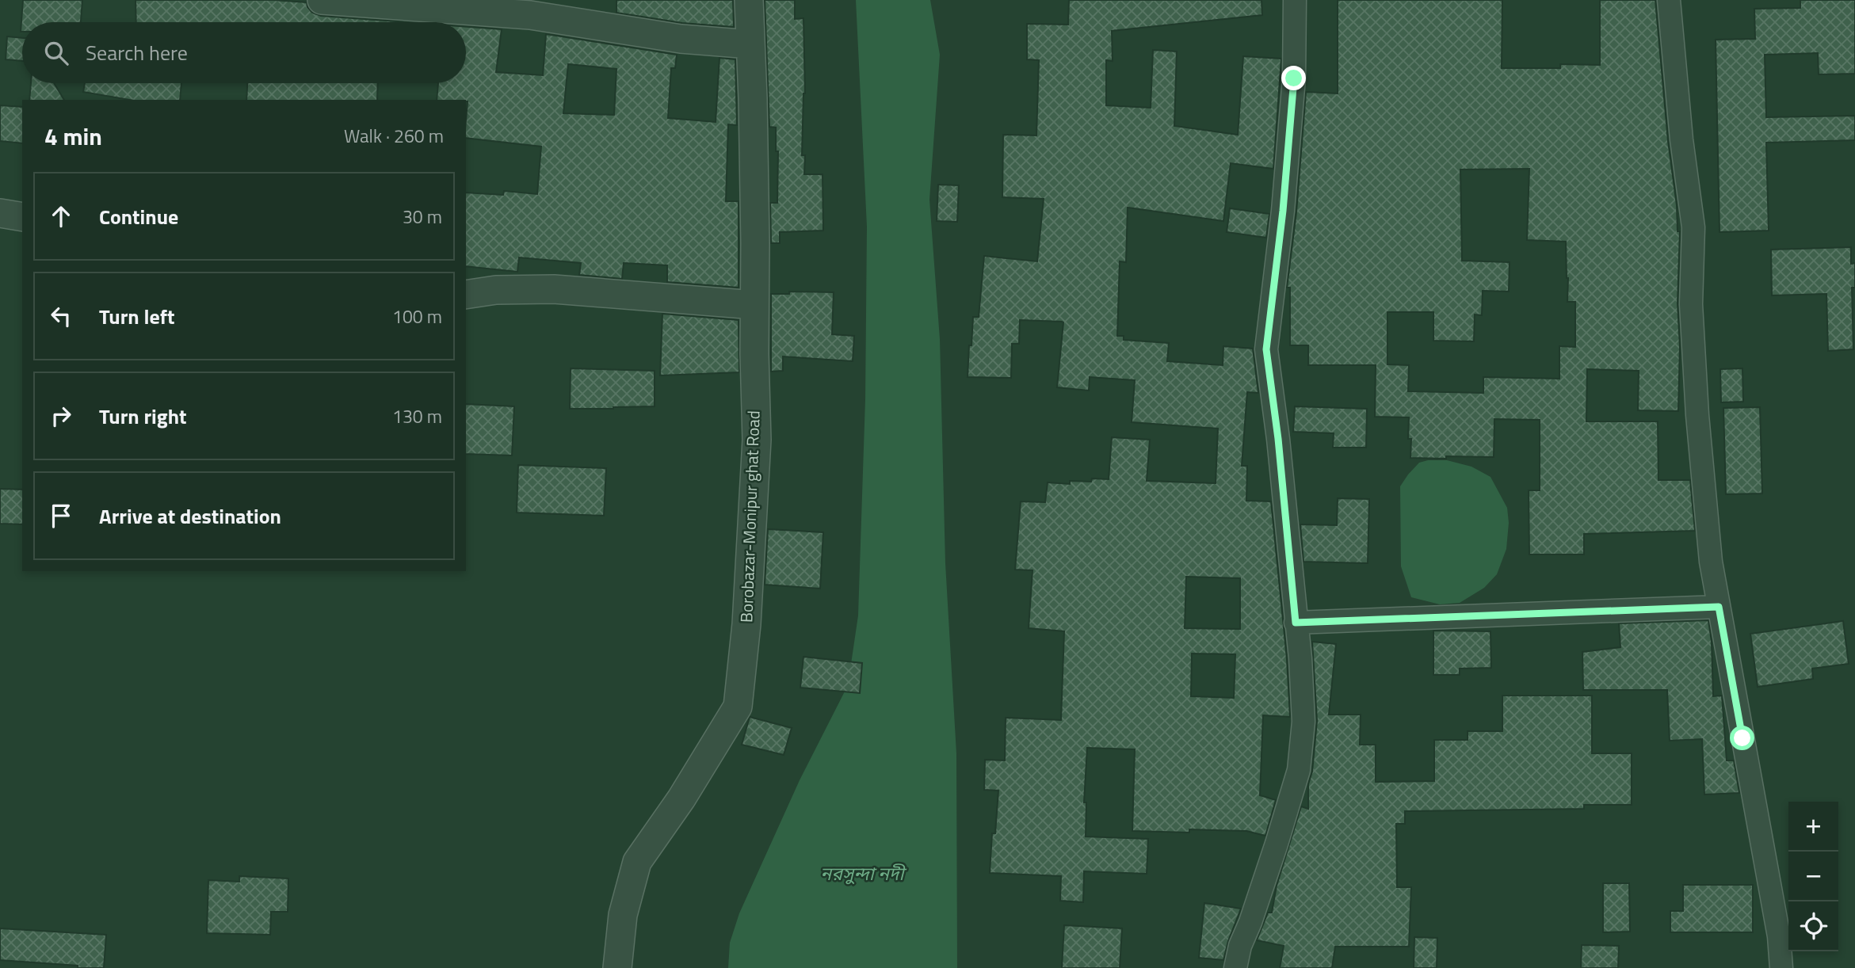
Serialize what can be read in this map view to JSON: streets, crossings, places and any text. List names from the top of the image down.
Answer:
{
  "streets": {
    "street": ["Borobazar-Monipur ghat Road"]
  },
  "water": ["নরসুন্দা নদী"],
  "page": {
    "search": "Search here",
    "heading": ["4 min", "Walk · 260 m"],
    "list": [
      ["Continue", "30 m"],
      ["Turn left", "100 m"],
      ["Turn right", "130 m"],
      "Arrive at destination"
    ],
    "map_buttons": ["+", "−"]
  }
}
